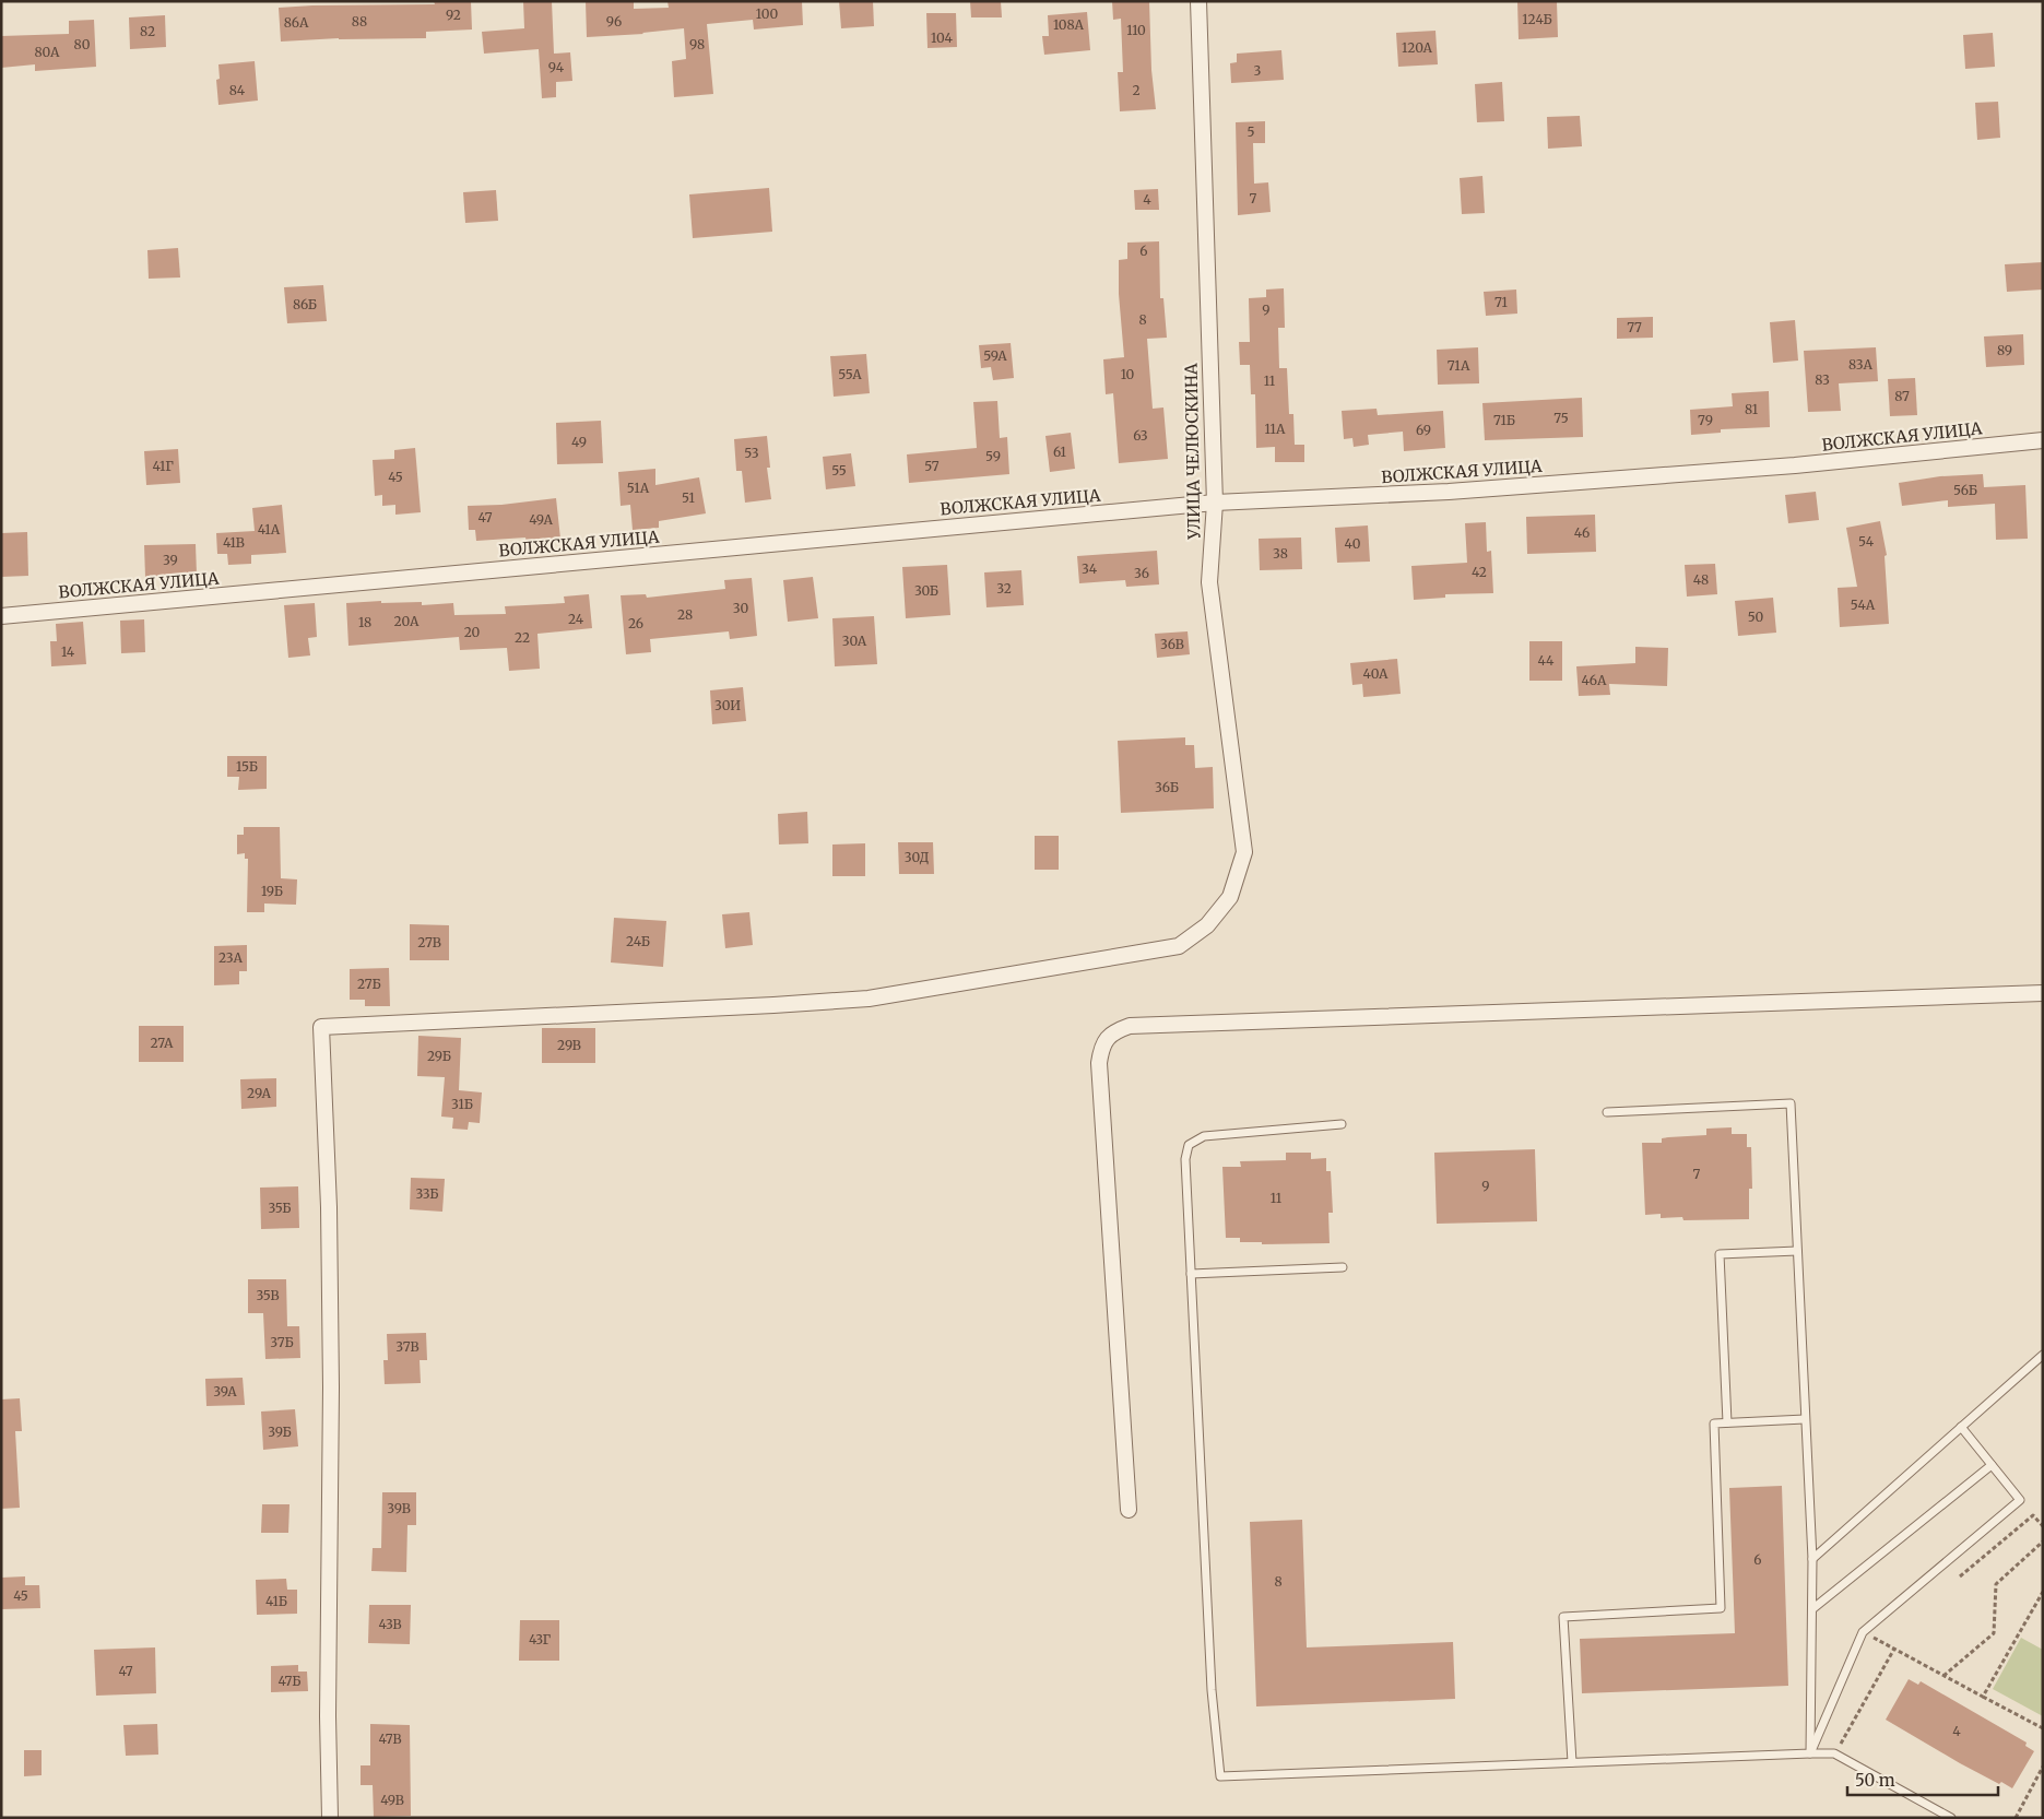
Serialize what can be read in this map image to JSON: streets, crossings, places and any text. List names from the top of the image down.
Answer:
{
  "streets": {
    "street": ["ВОЛЖСКАЯ УЛИЦА", "УЛИЦА ЧЕЛЮСКИНА"]
  },
  "crossings": [
    ["ВОЛЖСКАЯ УЛИЦА", "УЛИЦА ЧЕЛЮСКИНА"]
  ],
  "house_numbers": [
    "100",
    "92",
    "124Б",
    "88",
    "96",
    "86А",
    "108А",
    "110",
    "82",
    "104",
    "80",
    "98",
    "120А",
    "80А",
    "94",
    "3",
    "84",
    "2",
    "5",
    "7",
    "4",
    "6",
    "71",
    "86Б",
    "9",
    "8",
    "77",
    "89",
    "59А",
    "83А",
    "71А",
    "55А",
    "10",
    "83",
    "11",
    "87",
    "81",
    "75",
    "71Б",
    "79",
    "11А",
    "69",
    "63",
    "49",
    "61",
    "53",
    "59",
    "41Г",
    "57",
    "55",
    "45",
    "51А",
    "56Б",
    "51",
    "47",
    "49А",
    "41А",
    "46",
    "54",
    "41В",
    "40",
    "38",
    "39",
    "34",
    "42",
    "36",
    "48",
    "32",
    "30Б",
    "54А",
    "30",
    "28",
    "50",
    "24",
    "20А",
    "18",
    "26",
    "20",
    "22",
    "30А",
    "36В",
    "14",
    "44",
    "40А",
    "46А",
    "30И",
    "15Б",
    "36Б",
    "30Д",
    "19Б",
    "24Б",
    "27В",
    "23А",
    "27Б",
    "27А",
    "29В",
    "29Б",
    "29А",
    "31Б",
    "7",
    "9",
    "33Б",
    "11",
    "35Б",
    "35В",
    "37Б",
    "37В",
    "39А",
    "39Б",
    "39В",
    "6",
    "8",
    "45",
    "41Б",
    "43В",
    "43Г",
    "47",
    "47Б",
    "4",
    "47В",
    "49В"
  ],
  "scale_bar": "50 m"
}
